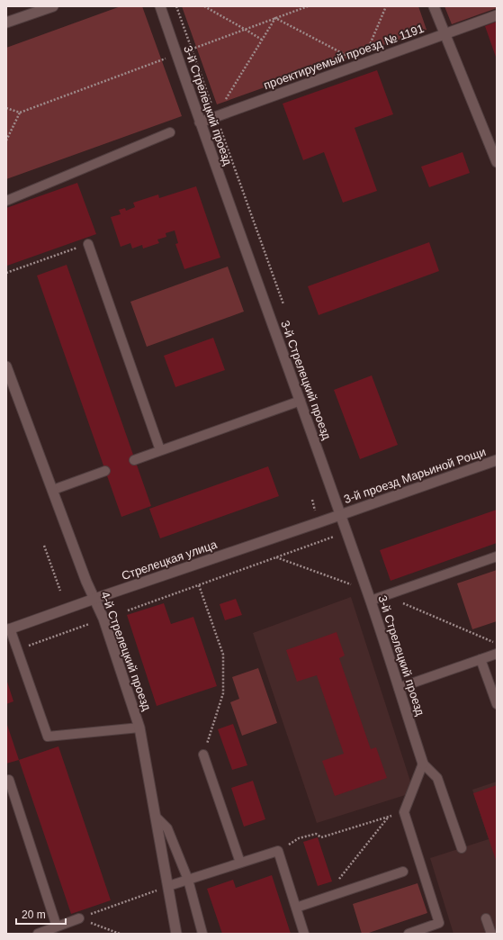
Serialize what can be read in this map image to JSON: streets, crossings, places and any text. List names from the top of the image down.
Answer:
{
  "streets": {
    "street": [
      "проектируемый проезд № 1191",
      "3-й Стрелецкий проезд",
      "3-й проезд Марьиной Рощи",
      "Стрелецкая улица",
      "4-й Стрелецкий проезд"
    ]
  },
  "crossings": [
    ["проектируемый проезд № 1191", "3-й Стрелецкий проезд"],
    ["3-й Стрелецкий проезд", "3-й проезд Марьиной Рощи"],
    ["3-й Стрелецкий проезд", "Стрелецкая улица"],
    ["3-й проезд Марьиной Рощи", "Стрелецкая улица"],
    ["Стрелецкая улица", "4-й Стрелецкий проезд"]
  ],
  "scale_bar": "20 m"
}
